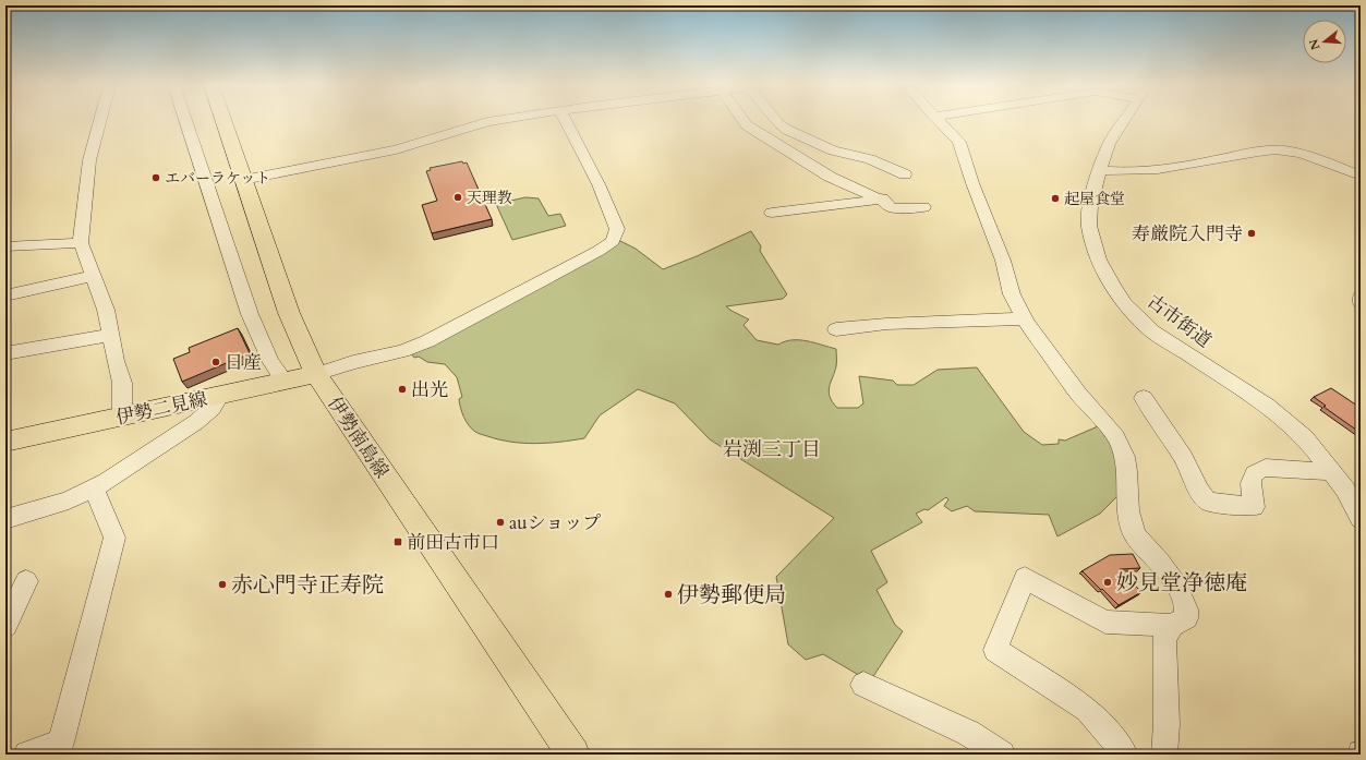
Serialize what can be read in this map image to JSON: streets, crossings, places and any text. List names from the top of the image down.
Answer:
{
  "streets": {
    "main road": ["伊勢二見線", "伊勢南島線"],
    "street": ["古市街道"]
  },
  "crossings": [
    ["伊勢二見線", "伊勢南島線"]
  ],
  "districts": ["岩渕三丁目"],
  "places": {
    "other": [
      "エバーラケット",
      "天理教",
      "起屋食堂",
      "寿厳院入門寺",
      "日産",
      "出光",
      "auショップ",
      "妙見堂浄徳庵",
      "赤心門寺正寿院",
      "伊勢郵便局"
    ],
    "transit": ["前田古市口"]
  },
  "north": "left"
}
